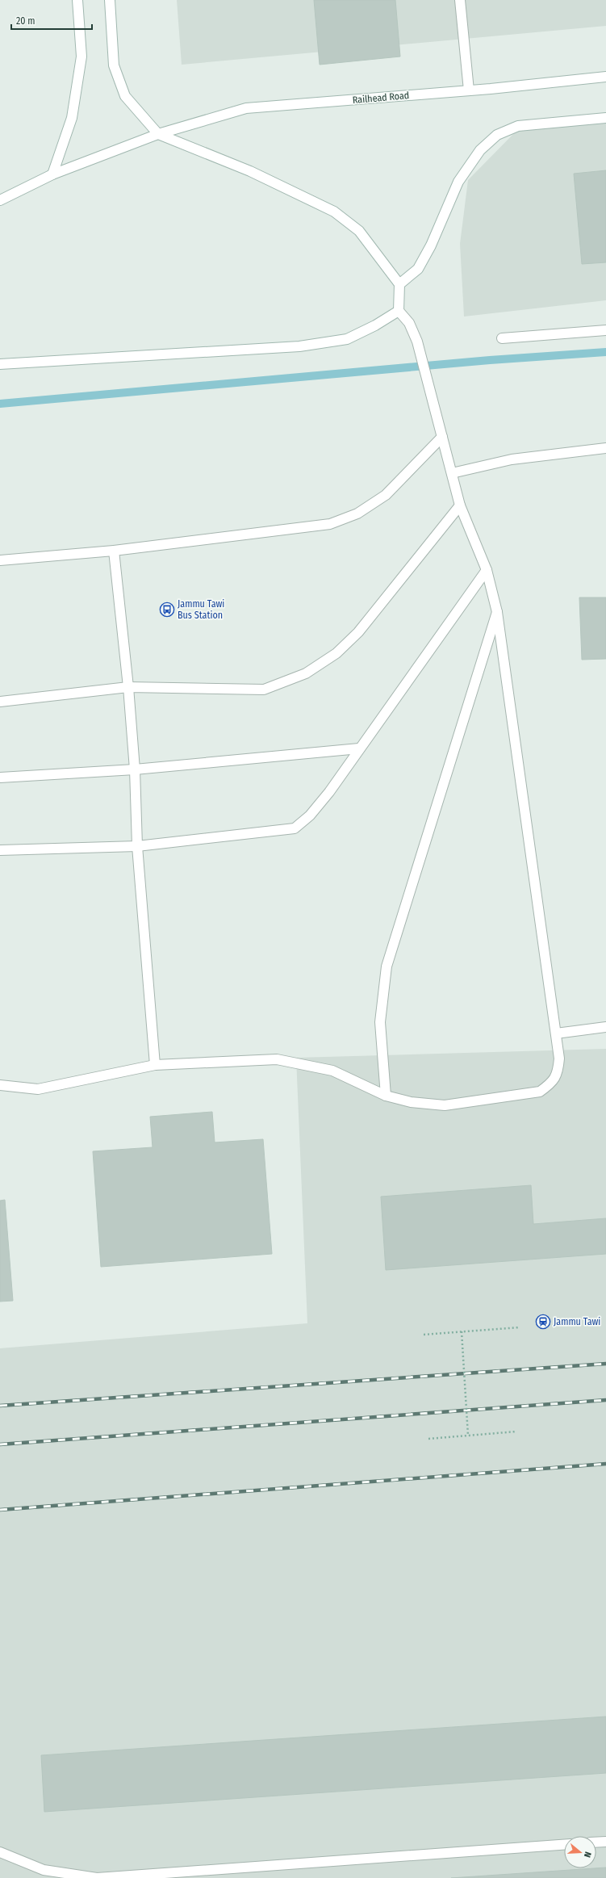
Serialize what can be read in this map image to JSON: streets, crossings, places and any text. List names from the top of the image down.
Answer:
{
  "streets": {
    "main road": ["Railhead Road"]
  },
  "places": {
    "bus stop": ["Jammu Tawi Bus Station"],
    "station": ["Jammu Tawi"]
  },
  "scale_bar": "20 m",
  "north": "right"
}
